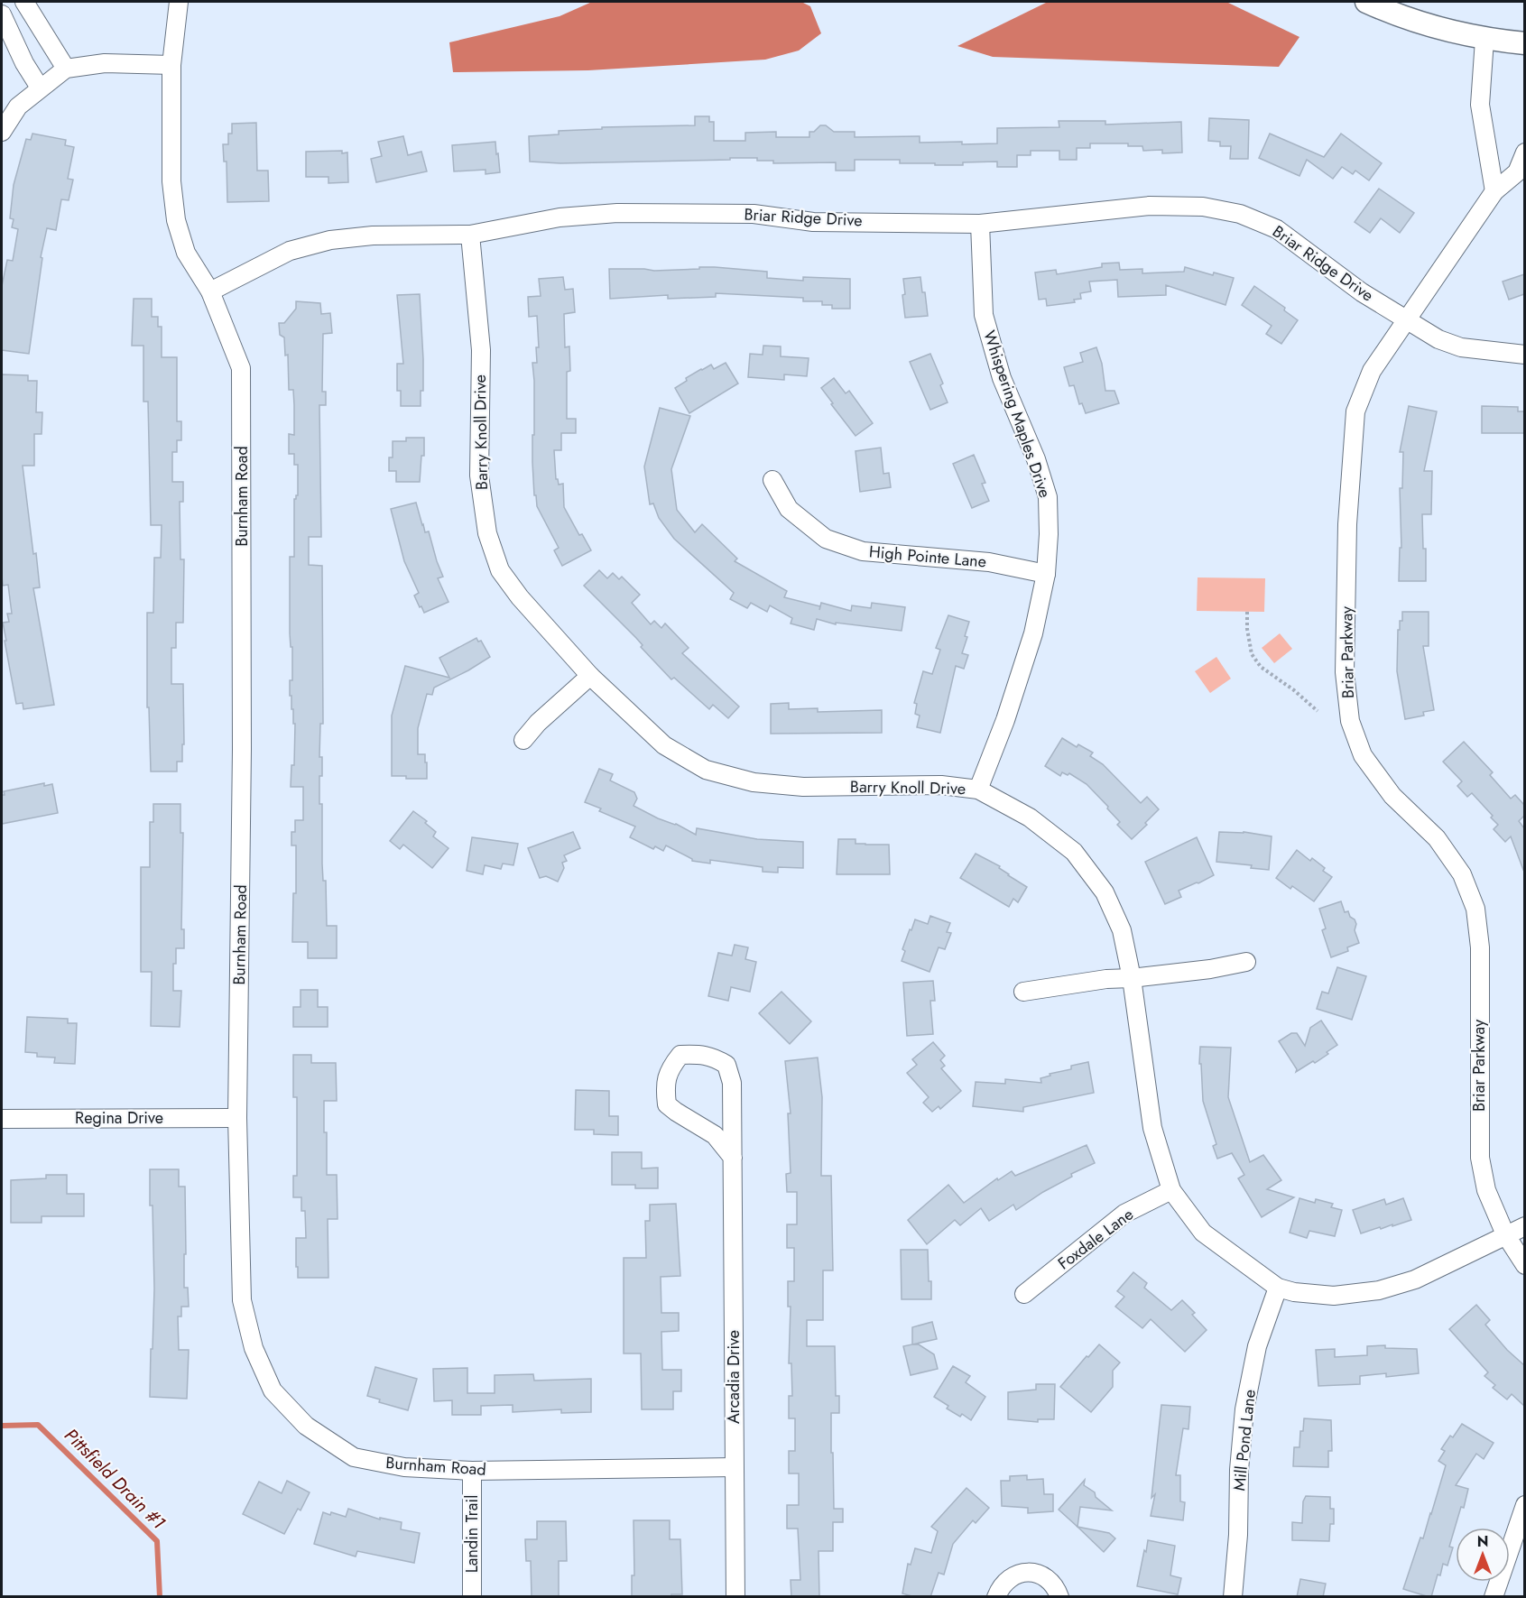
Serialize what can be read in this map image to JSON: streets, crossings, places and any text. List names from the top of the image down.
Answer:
{
  "streets": {
    "street": [
      "Briar Ridge Drive",
      "Whispering Maples Drive",
      "Barry Knoll Drive",
      "Burnham Road",
      "High Pointe Lane",
      "Briar Parkway",
      "Regina Drive",
      "Foxdale Lane",
      "Arcadia Drive",
      "Mill Pond Lane",
      "Landin Trail"
    ]
  },
  "crossings": [
    ["Briar Ridge Drive", "Whispering Maples Drive"],
    ["Briar Ridge Drive", "Barry Knoll Drive"],
    ["Briar Ridge Drive", "Burnham Road"],
    ["Briar Ridge Drive", "Briar Parkway"],
    ["Whispering Maples Drive", "Barry Knoll Drive"],
    ["Whispering Maples Drive", "High Pointe Lane"],
    ["Barry Knoll Drive", "Briar Parkway"],
    ["Barry Knoll Drive", "Foxdale Lane"],
    ["Barry Knoll Drive", "Mill Pond Lane"],
    ["Burnham Road", "Regina Drive"],
    ["Burnham Road", "Arcadia Drive"],
    ["Burnham Road", "Landin Trail"]
  ],
  "water": ["Pittsfield Drain #1"],
  "north": "top"
}
